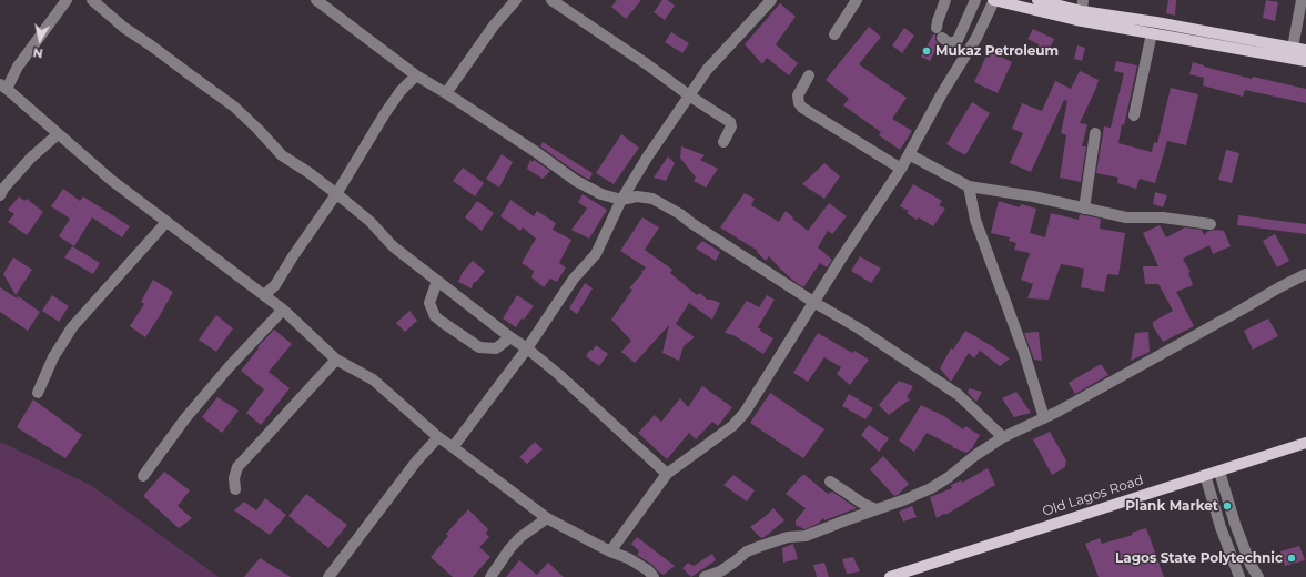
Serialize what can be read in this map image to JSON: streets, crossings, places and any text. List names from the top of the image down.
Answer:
{
  "streets": {
    "main road": ["Old Lagos Road"]
  },
  "places": ["Mukaz Petroleum", "Plank Market", "Lagos State Polytechnic"],
  "north": "bottom"
}
